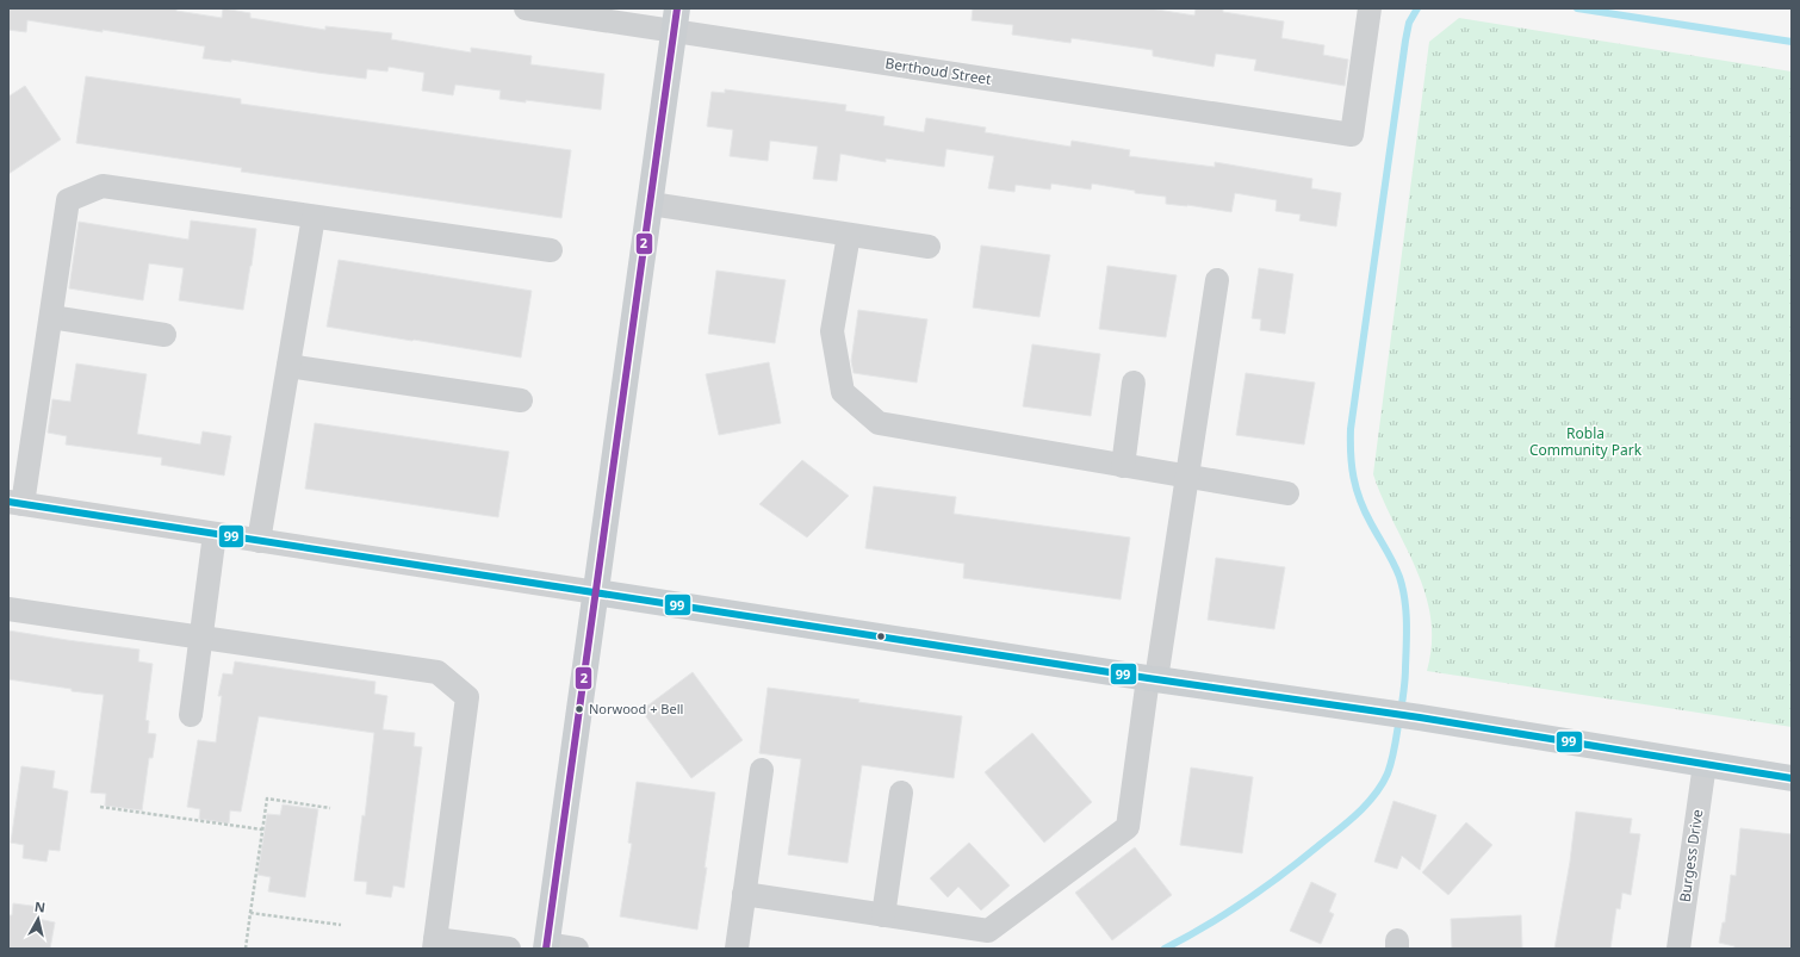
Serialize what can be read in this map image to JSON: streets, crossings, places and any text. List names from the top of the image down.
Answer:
{
  "streets": {
    "street": ["Berthoud Street", "Burgess Drive"]
  },
  "parks": ["Robla Community Park"],
  "places": ["Norwood + Bell"],
  "lines": ["transit line 2", "transit line 99"],
  "north": "top"
}
